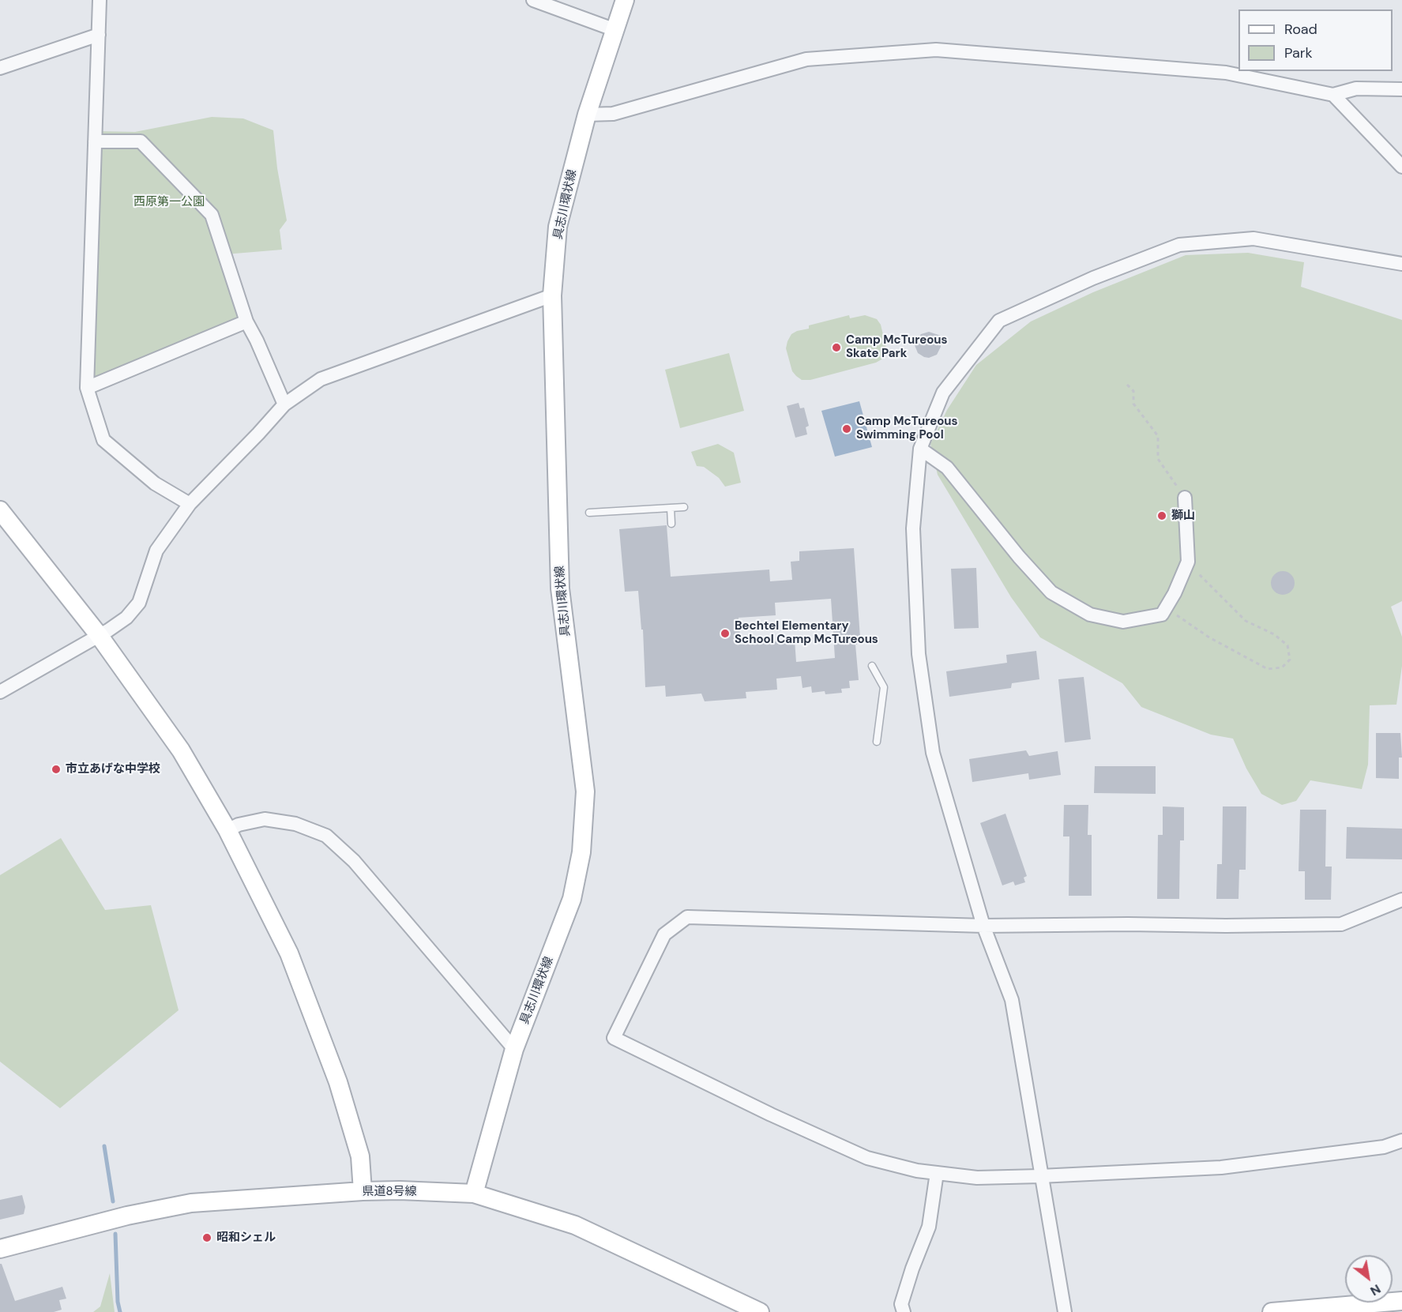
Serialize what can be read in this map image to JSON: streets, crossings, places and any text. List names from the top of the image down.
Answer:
{
  "streets": {
    "main road": ["具志川環状線", "県道8号線"]
  },
  "crossings": [
    ["具志川環状線", "県道8号線"]
  ],
  "parks": ["西原第一公園"],
  "places": [
    "Camp McTureous Skate Park",
    "Camp McTureous Swimming Pool",
    "獅山",
    "Bechtel Elementary School Camp McTureous",
    "市立あげな中学校",
    "昭和シェル"
  ],
  "legend": ["Road", "Park"],
  "north": "bottom right"
}
